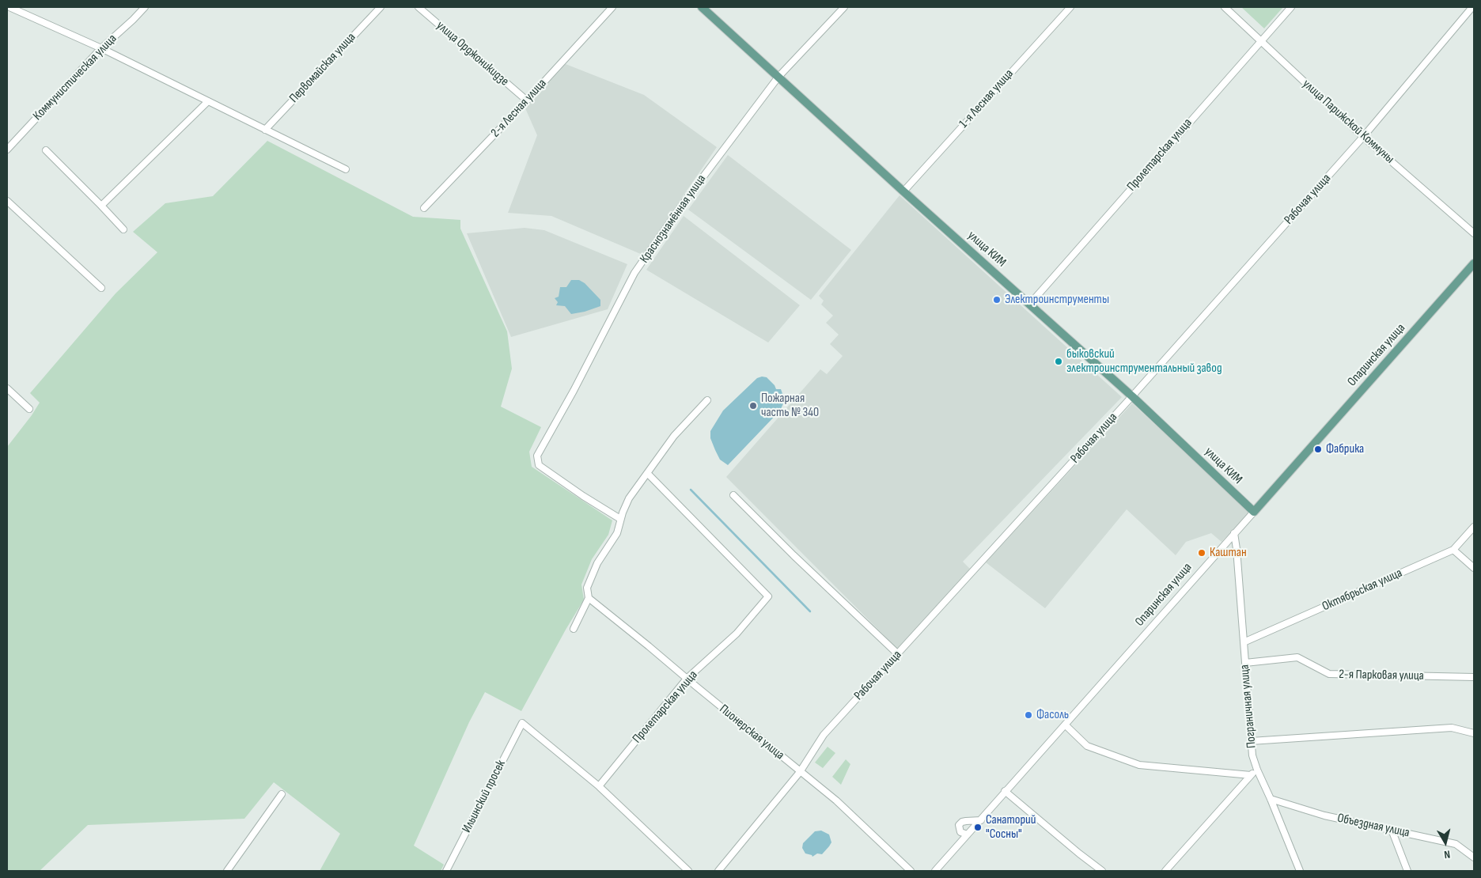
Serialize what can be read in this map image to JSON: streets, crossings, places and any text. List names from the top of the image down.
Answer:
{
  "streets": {
    "main road": ["улица КИМ", "Опаринская улица"],
    "street": [
      "улица Орджоникидзе",
      "Первомайская улица",
      "Коммунистическая улица",
      "1-я Лесная улица",
      "2-я Лесная улица",
      "улица Парижской Коммуны",
      "Пролетарская улица",
      "Рабочая улица",
      "Краснознамённая улица",
      "Октябрьская улица",
      "2-я Парковая улица",
      "Пограничная улица",
      "Пионерская улица",
      "Ильинский просек",
      "Объездная улица"
    ]
  },
  "crossings": [
    ["улица Орджоникидзе", "2-я Лесная улица"],
    ["1-я Лесная улица", "улица КИМ"],
    ["улица Парижской Коммуны", "Пролетарская улица"],
    ["улица Парижской Коммуны", "Рабочая улица"],
    ["Пролетарская улица", "улица КИМ"],
    ["Пролетарская улица", "Пионерская улица"],
    ["Пролетарская улица", "Ильинский просек"],
    ["Рабочая улица", "улица КИМ"],
    ["Рабочая улица", "Пионерская улица"],
    ["Краснознамённая улица", "улица КИМ"],
    ["улица КИМ", "Опаринская улица"],
    ["Опаринская улица", "Пограничная улица"],
    ["Октябрьская улица", "Пограничная улица"],
    ["2-я Парковая улица", "Пограничная улица"],
    ["Пограничная улица", "Объездная улица"]
  ],
  "places": [
    "Электроинструменты",
    "быковский электроинструментальный завод",
    "Пожарная часть № 340",
    "Фабрика",
    "Каштан",
    "Фасоль",
    "Санаторий \"Сосны\""
  ],
  "north": "bottom"
}
